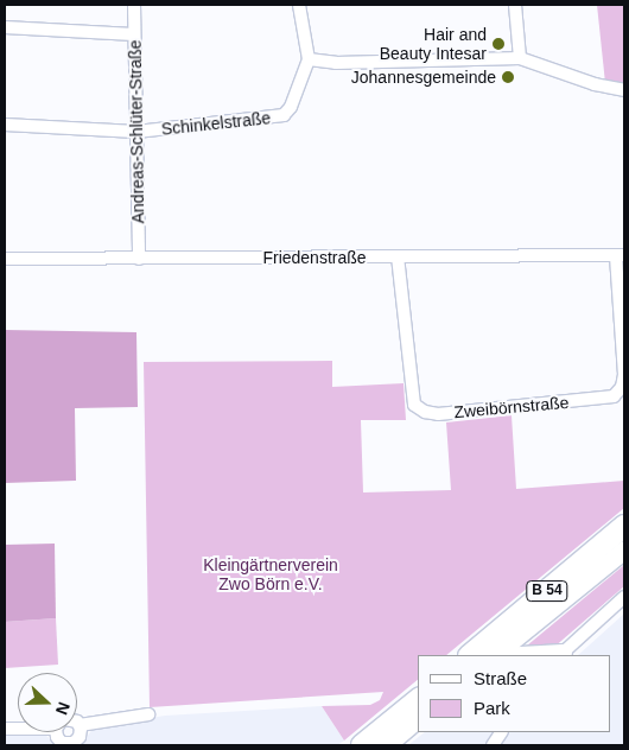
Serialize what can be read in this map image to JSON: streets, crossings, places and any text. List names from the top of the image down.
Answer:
{
  "streets": {
    "highway": ["B 54"],
    "street": [
      "Schinkelstraße",
      "Andreas-Schlüter-Straße",
      "Friedenstraße",
      "Zweibörnstraße"
    ]
  },
  "crossings": [
    ["Schinkelstraße", "Andreas-Schlüter-Straße"],
    ["Andreas-Schlüter-Straße", "Friedenstraße"],
    ["Friedenstraße", "Zweibörnstraße"]
  ],
  "parks": ["Kleingärtnerverein Zwo Börn e.V."],
  "places": ["Hair and Beauty Intesar", "Johannesgemeinde"],
  "legend": ["Straße", "Park"],
  "north": "right"
}
